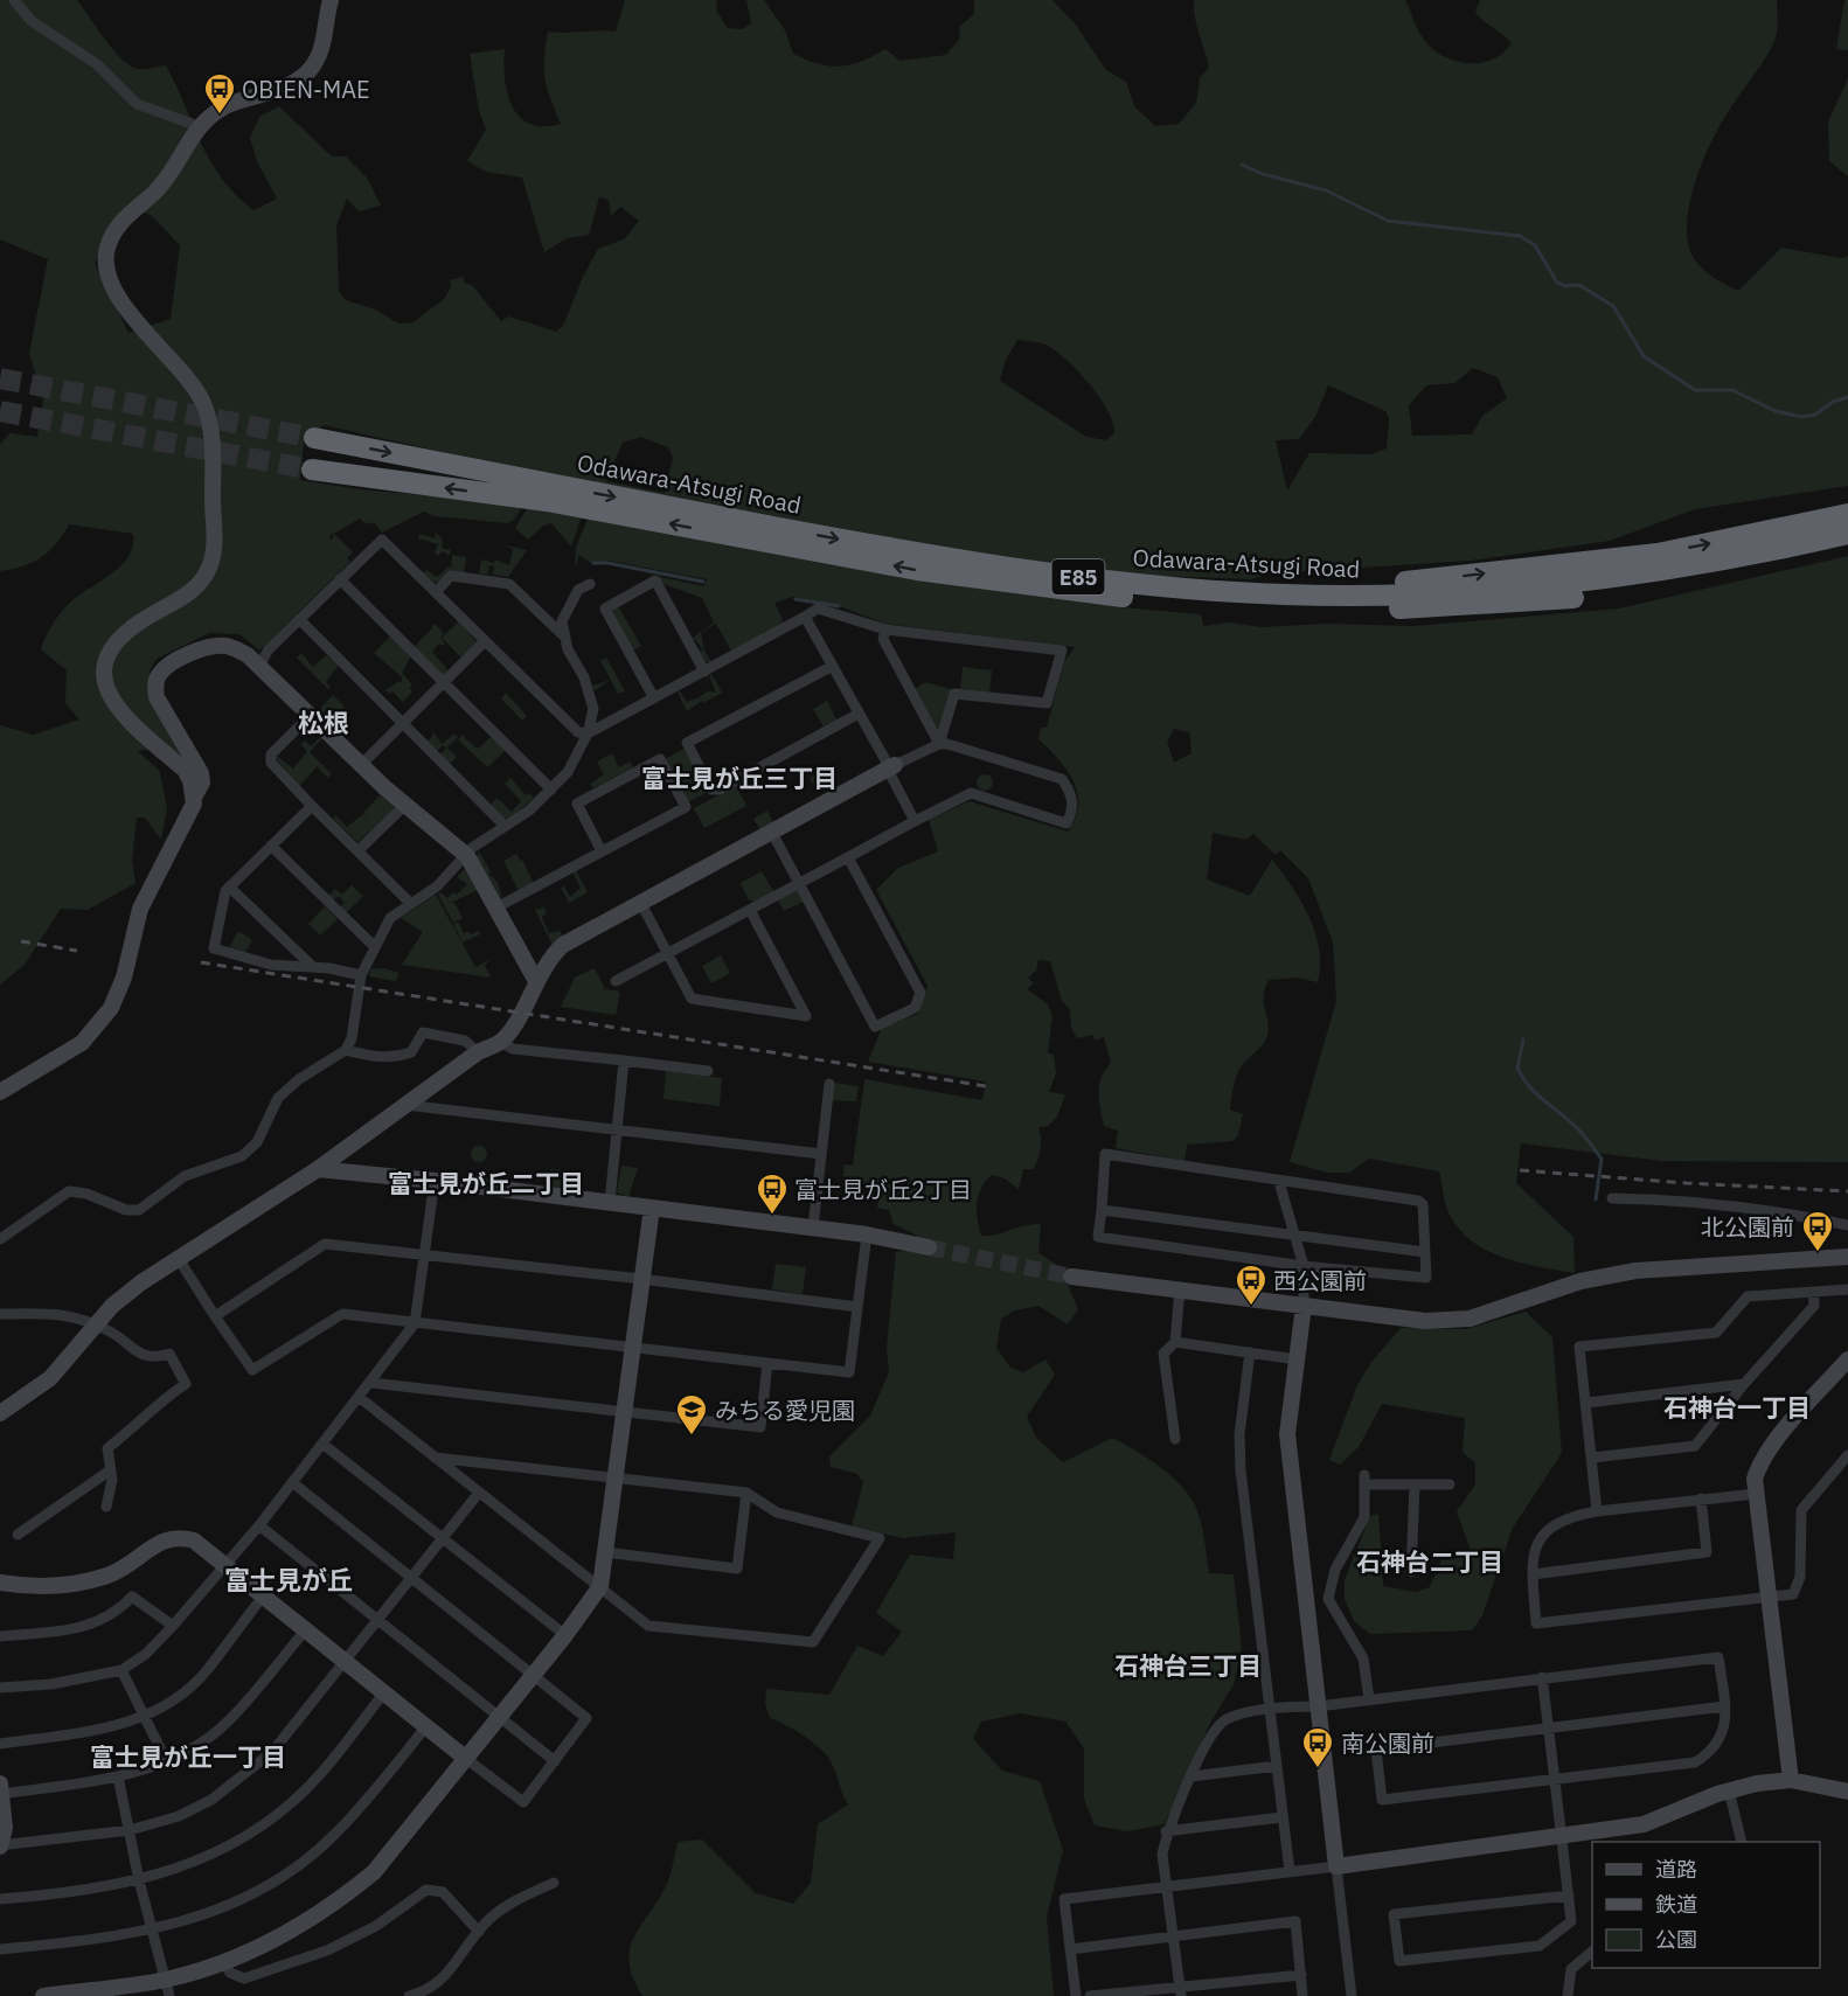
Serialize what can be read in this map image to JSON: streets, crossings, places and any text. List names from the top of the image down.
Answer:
{
  "streets": {
    "highway": ["Odawara-Atsugi Road", "E85"]
  },
  "districts": [
    "松根",
    "富士見が丘三丁目",
    "富士見が丘二丁目",
    "石神台一丁目",
    "石神台二丁目",
    "富士見が丘",
    "石神台三丁目",
    "富士見が丘一丁目"
  ],
  "places": {
    "bus stop": [
      "OBIEN-MAE",
      "富士見が丘2丁目",
      "北公園前",
      "西公園前",
      "南公園前"
    ],
    "school or university": ["みちる愛児園"]
  },
  "legend": ["道路", "鉄道", "公園"]
}
